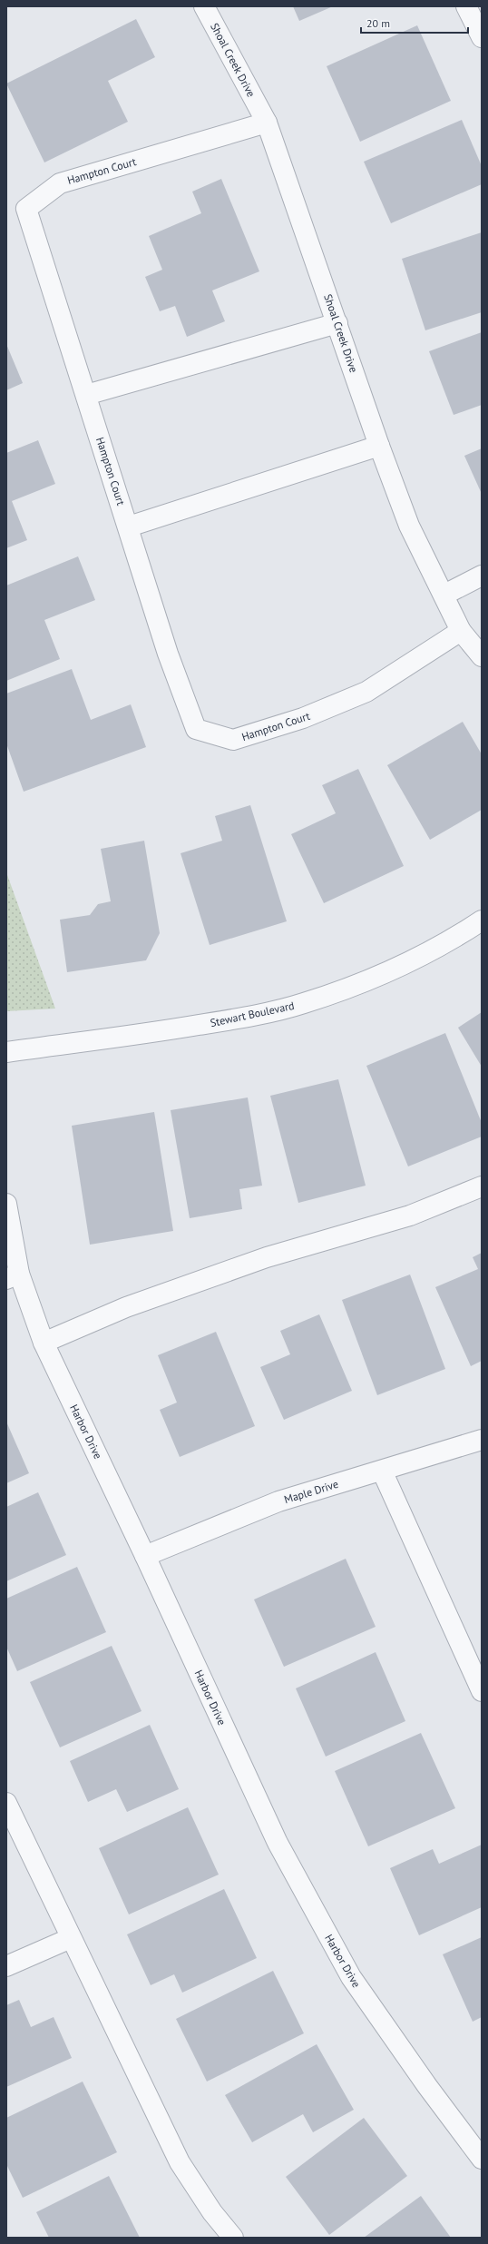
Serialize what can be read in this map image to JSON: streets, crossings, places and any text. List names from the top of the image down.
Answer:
{
  "streets": {
    "street": [
      "Shoal Creek Drive",
      "Hampton Court",
      "Stewart Boulevard",
      "Harbor Drive",
      "Maple Drive"
    ]
  },
  "crossings": [
    ["Shoal Creek Drive", "Hampton Court"],
    ["Harbor Drive", "Maple Drive"]
  ],
  "scale_bar": "20 m"
}
